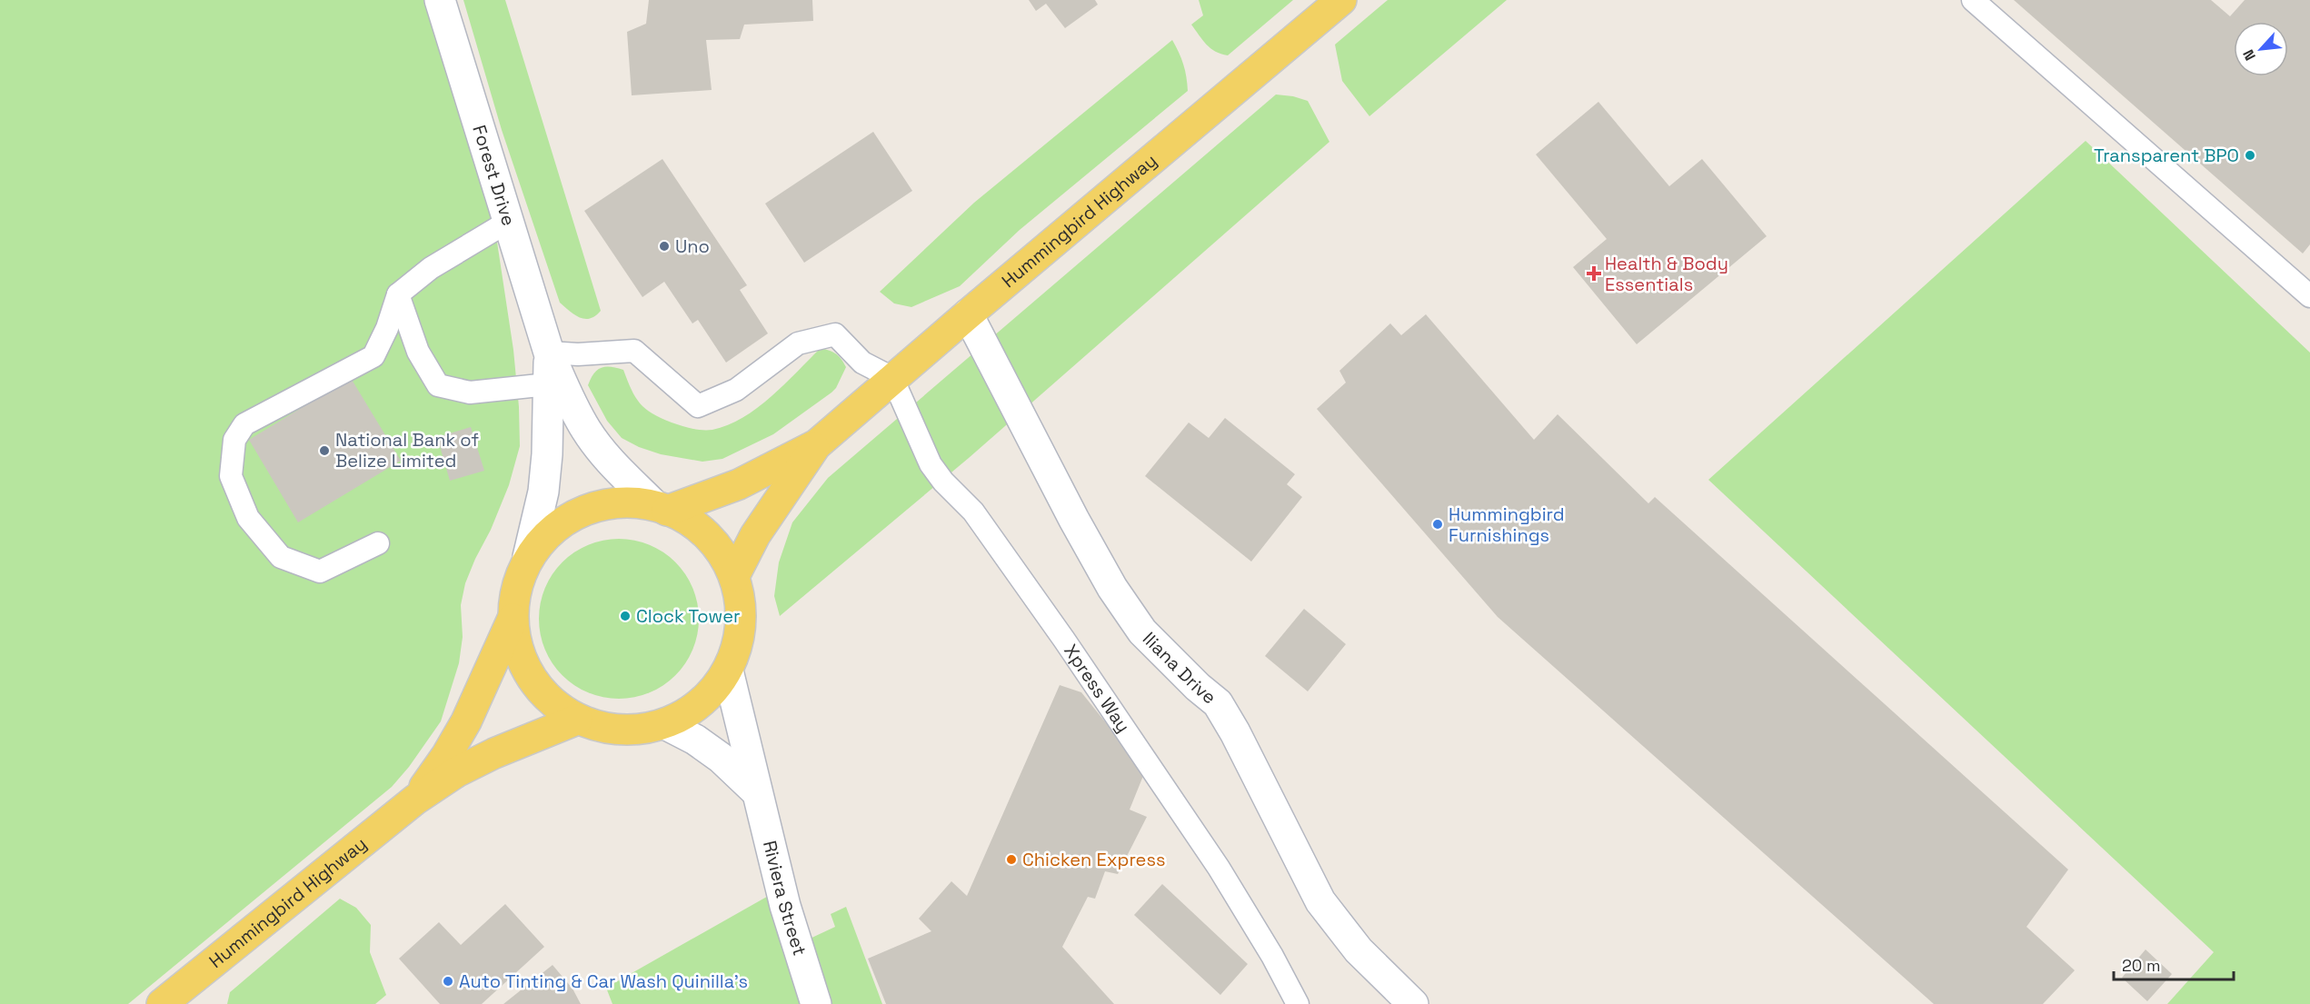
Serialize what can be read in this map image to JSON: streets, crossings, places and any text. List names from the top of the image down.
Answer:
{
  "streets": {
    "main road": ["Hummingbird Highway"],
    "street": ["Forest Drive", "Iliana Drive", "Riviera Street"],
    "lane": ["Xpress Way"]
  },
  "crossings": [
    ["Forest Drive", "Hummingbird Highway"],
    ["Hummingbird Highway", "Iliana Drive"],
    ["Hummingbird Highway", "Xpress Way"]
  ],
  "places": {
    "other": [
      "Transparent BPO",
      "Uno",
      "National Bank of Belize Limited",
      "Hummingbird Furnishings",
      "Clock Tower",
      "Chicken Express",
      "Auto Tinting & Car Wash Quinilla's"
    ],
    "health": ["Health & Body Essentials"]
  },
  "scale_bar": "20 m",
  "north": "bottom left"
}
